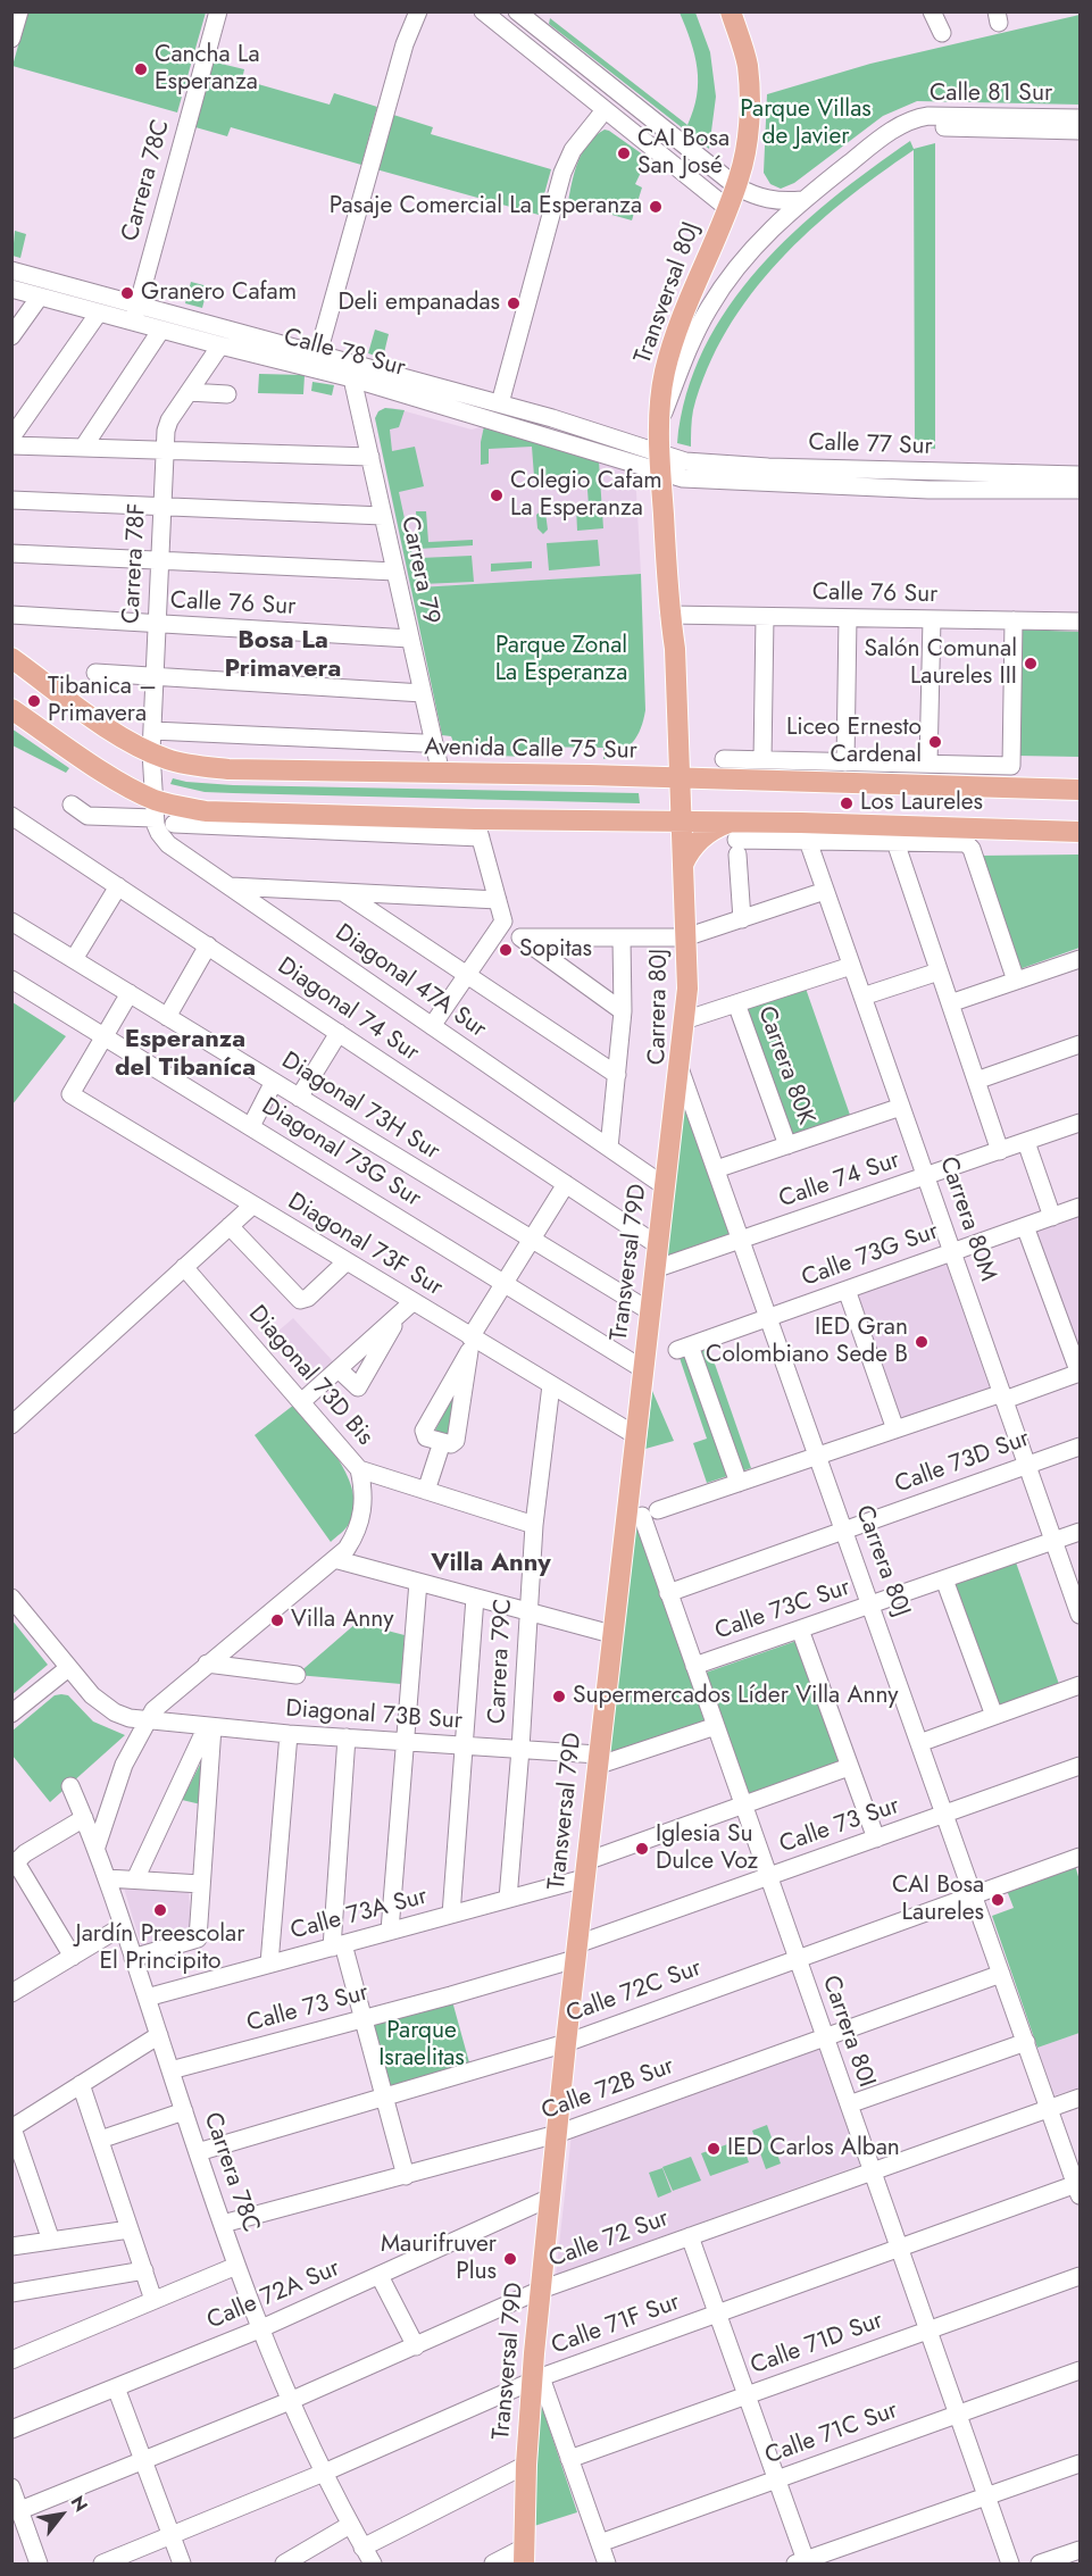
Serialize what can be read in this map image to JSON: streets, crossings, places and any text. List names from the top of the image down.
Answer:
{
  "streets": {
    "main road": [
      "Transversal 80J",
      "Avenida Calle 75 Sur",
      "Carrera 80J",
      "Transversal 79D"
    ],
    "street": [
      "Calle 81 Sur",
      "Carrera 78C",
      "Calle 78 Sur",
      "Calle 77 Sur",
      "Carrera 78F",
      "Carrera 79",
      "Calle 76 Sur",
      "Diagonal 47A Sur",
      "Diagonal 74 Sur",
      "Carrera 80K",
      "Diagonal 73H Sur",
      "Diagonal 73G Sur",
      "Calle 74 Sur",
      "Carrera 80M",
      "Diagonal 73F Sur",
      "Calle 73G Sur",
      "Diagonal 73D Bis",
      "Calle 73D Sur",
      "Calle 73C Sur",
      "Carrera 79C",
      "Diagonal 73B Sur",
      "Calle 73 Sur",
      "Calle 73A Sur",
      "Calle 72C Sur",
      "Carrera 80I",
      "Calle 72B Sur",
      "Calle 72 Sur",
      "Calle 72A Sur",
      "Calle 71F Sur",
      "Calle 71D Sur",
      "Calle 71C Sur"
    ]
  },
  "crossings": [
    ["Calle 81 Sur", "Transversal 80J"],
    ["Calle 81 Sur", "Carrera 80J"],
    ["Carrera 78C", "Calle 78 Sur"],
    ["Carrera 78C", "Calle 73 Sur"],
    ["Carrera 78C", "Calle 73A Sur"],
    ["Carrera 78C", "Calle 72C Sur"],
    ["Carrera 78C", "Calle 72B Sur"],
    ["Carrera 78C", "Calle 72 Sur"],
    ["Carrera 78C", "Calle 72A Sur"],
    ["Carrera 78C", "Calle 71F Sur"],
    ["Transversal 80J", "Carrera 80J"],
    ["Calle 78 Sur", "Calle 77 Sur"],
    ["Calle 78 Sur", "Carrera 78F"],
    ["Calle 78 Sur", "Carrera 79"],
    ["Calle 78 Sur", "Carrera 80J"],
    ["Calle 77 Sur", "Carrera 80J"],
    ["Carrera 78F", "Calle 76 Sur"],
    ["Carrera 78F", "Avenida Calle 75 Sur"],
    ["Carrera 78F", "Diagonal 47A Sur"],
    ["Carrera 79", "Calle 76 Sur"],
    ["Carrera 79", "Avenida Calle 75 Sur"],
    ["Calle 76 Sur", "Carrera 80J"],
    ["Avenida Calle 75 Sur", "Carrera 80J"],
    ["Diagonal 47A Sur", "Transversal 79D"],
    ["Carrera 80J", "Calle 74 Sur"],
    ["Carrera 80J", "Calle 73G Sur"],
    ["Carrera 80J", "Transversal 79D"],
    ["Carrera 80J", "Calle 73D Sur"],
    ["Carrera 80J", "Calle 73C Sur"],
    ["Carrera 80J", "Calle 73 Sur"],
    ["Carrera 80J", "Calle 72C Sur"],
    ["Carrera 80J", "Calle 72B Sur"],
    ["Carrera 80J", "Calle 72 Sur"],
    ["Carrera 80J", "Calle 71F Sur"],
    ["Diagonal 74 Sur", "Transversal 79D"],
    ["Diagonal 73H Sur", "Transversal 79D"],
    ["Diagonal 73G Sur", "Diagonal 73F Sur"],
    ["Diagonal 73G Sur", "Transversal 79D"],
    ["Calle 74 Sur", "Carrera 80M"],
    ["Calle 74 Sur", "Transversal 79D"],
    ["Carrera 80M", "Calle 73G Sur"],
    ["Carrera 80M", "Calle 73D Sur"],
    ["Carrera 80M", "Calle 73C Sur"],
    ["Diagonal 73F Sur", "Transversal 79D"],
    ["Diagonal 73F Sur", "Carrera 79C"],
    ["Calle 73G Sur", "Carrera 80I"],
    ["Transversal 79D", "Diagonal 73B Sur"],
    ["Transversal 79D", "Calle 73 Sur"],
    ["Transversal 79D", "Calle 73A Sur"],
    ["Transversal 79D", "Calle 72C Sur"],
    ["Transversal 79D", "Calle 72B Sur"],
    ["Transversal 79D", "Calle 72 Sur"],
    ["Transversal 79D", "Calle 72A Sur"],
    ["Transversal 79D", "Calle 71F Sur"],
    ["Diagonal 73D Bis", "Carrera 79C"],
    ["Calle 73D Sur", "Carrera 80I"],
    ["Calle 73C Sur", "Carrera 80I"],
    ["Carrera 79C", "Diagonal 73B Sur"],
    ["Carrera 79C", "Calle 73A Sur"],
    ["Diagonal 73B Sur", "Carrera 80I"],
    ["Calle 73 Sur", "Carrera 80I"],
    ["Calle 73A Sur", "Carrera 80I"],
    ["Calle 72C Sur", "Carrera 80I"],
    ["Carrera 80I", "Calle 72B Sur"],
    ["Carrera 80I", "Calle 72 Sur"],
    ["Carrera 80I", "Calle 71F Sur"],
    ["Carrera 80I", "Calle 71D Sur"],
    ["Carrera 80I", "Calle 71C Sur"]
  ],
  "districts": ["Bosa La Primavera", "Esperanza del Tibaníca", "Villa Anny"],
  "parks": ["Parque Villas de Javier", "Parque Zonal La Esperanza", "Parque Israelitas"],
  "places": [
    "Cancha La Esperanza",
    "CAI Bosa San José",
    "Pasaje Comercial La Esperanza",
    "Granero Cafam",
    "Deli empanadas",
    "Colegio Cafam La Esperanza",
    "Salón Comunal Laureles III",
    "Tibanica – Primavera",
    "Liceo Ernesto Cardenal",
    "Los Laureles",
    "Sopitas",
    "IED Gran Colombiano Sede B",
    "Villa Anny",
    "Supermercados Líder Villa Anny",
    "Iglesia Su Dulce Voz",
    "CAI Bosa Laureles",
    "Jardín Preescolar El Principito",
    "IED Carlos Alban",
    "Maurifruver Plus"
  ],
  "north": "top right"
}
